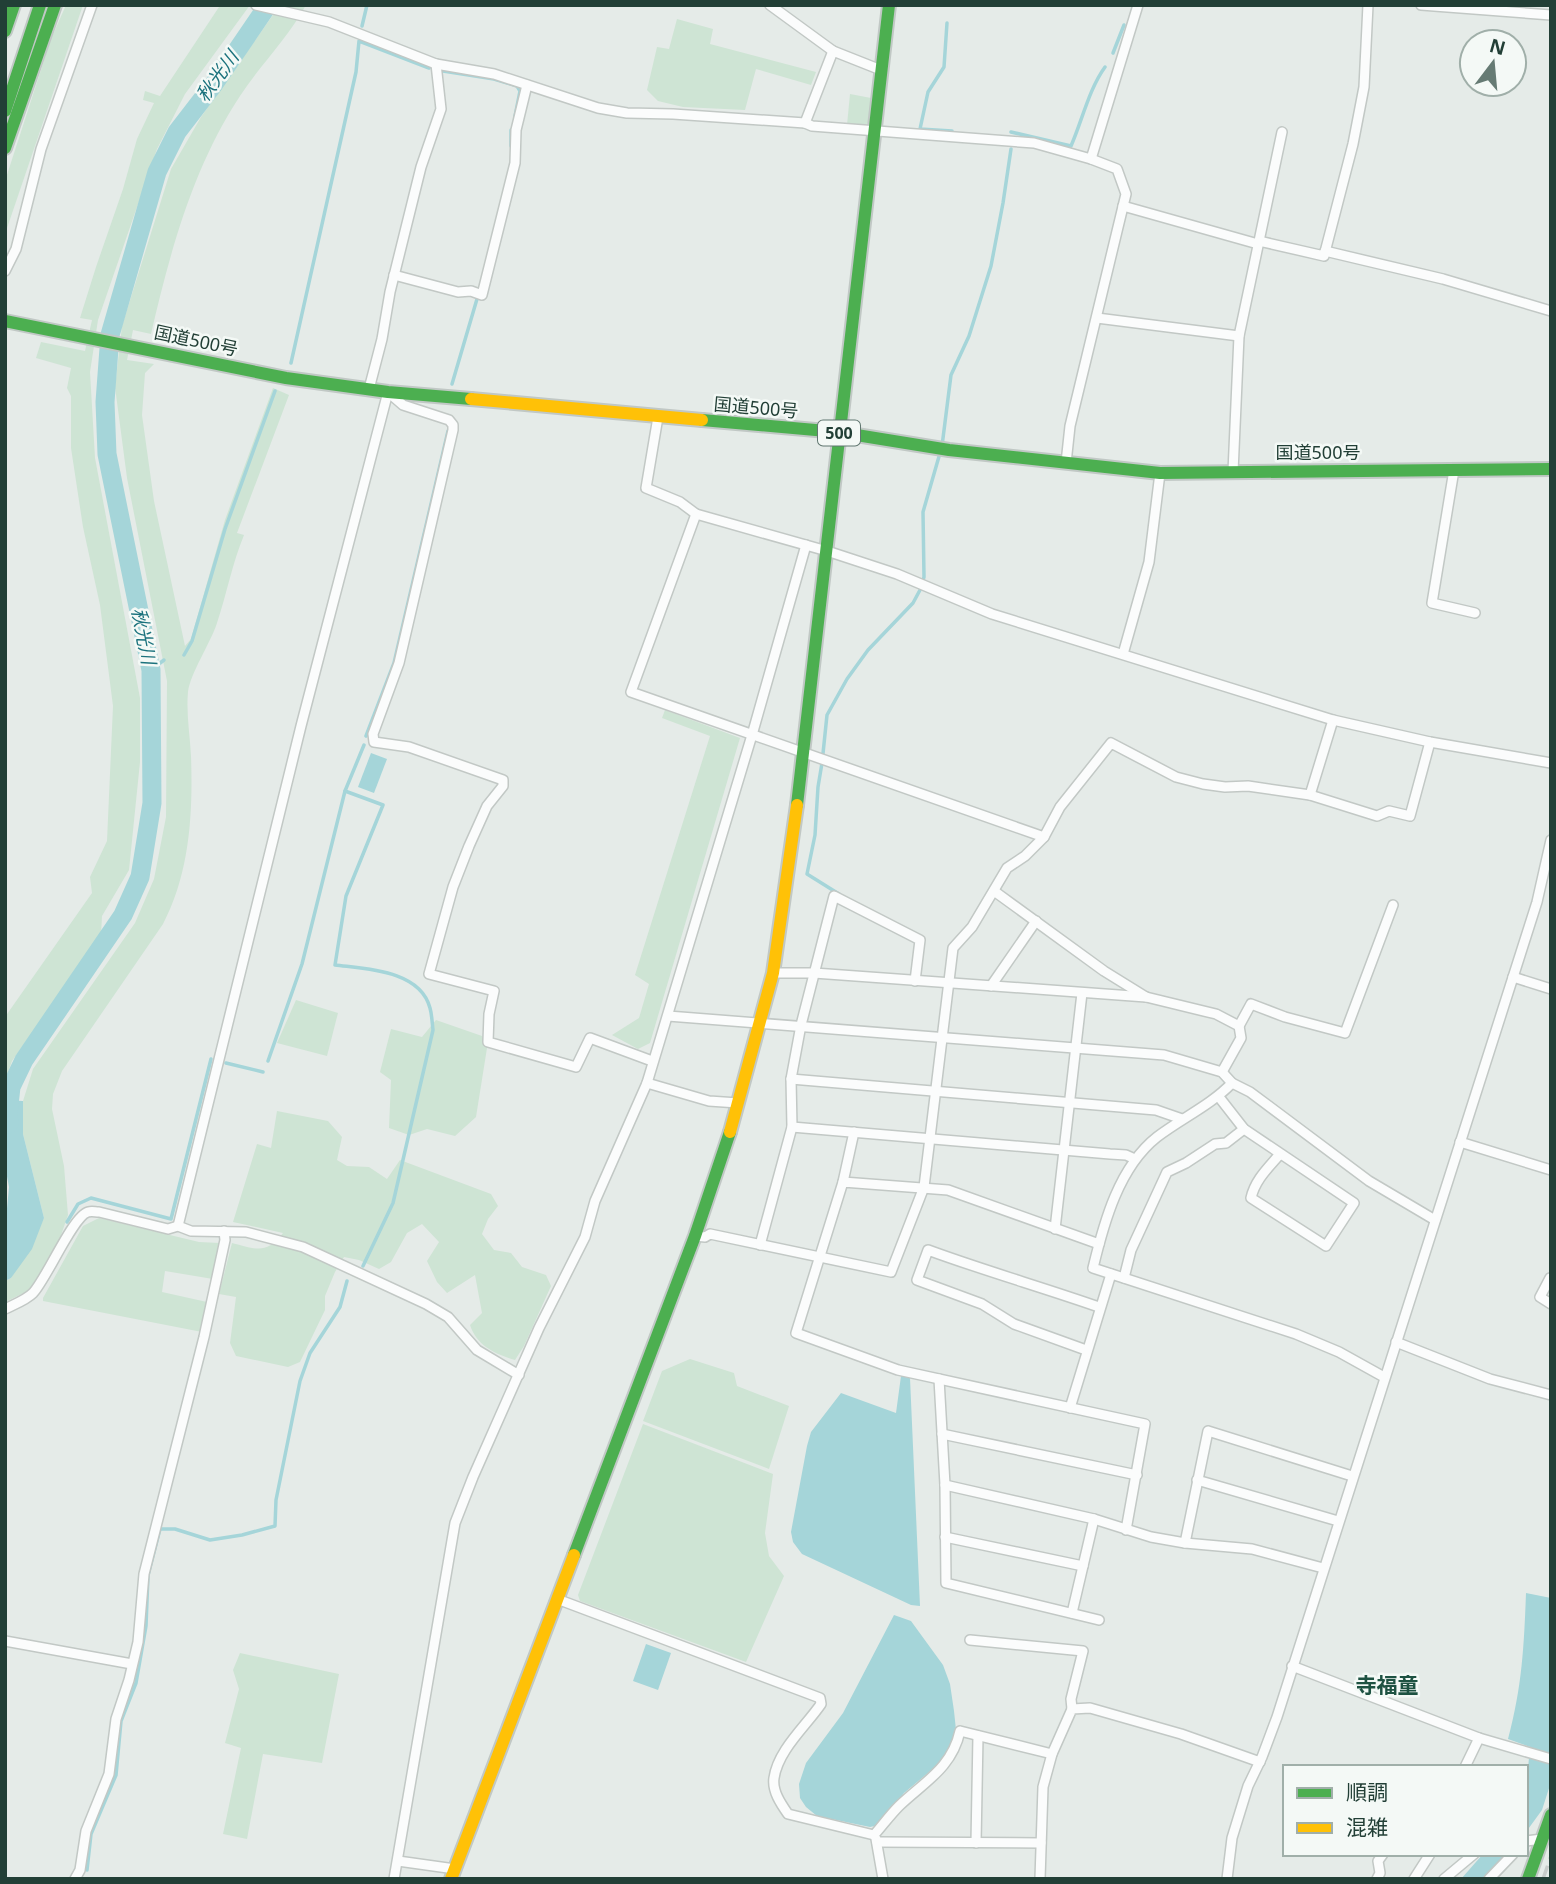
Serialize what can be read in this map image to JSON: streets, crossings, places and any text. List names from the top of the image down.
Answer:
{
  "streets": {
    "main road": ["国道500号", "500"]
  },
  "districts": ["寺福童"],
  "water": ["秋光川"],
  "legend": ["順調", "混雑"],
  "north": "top"
}
